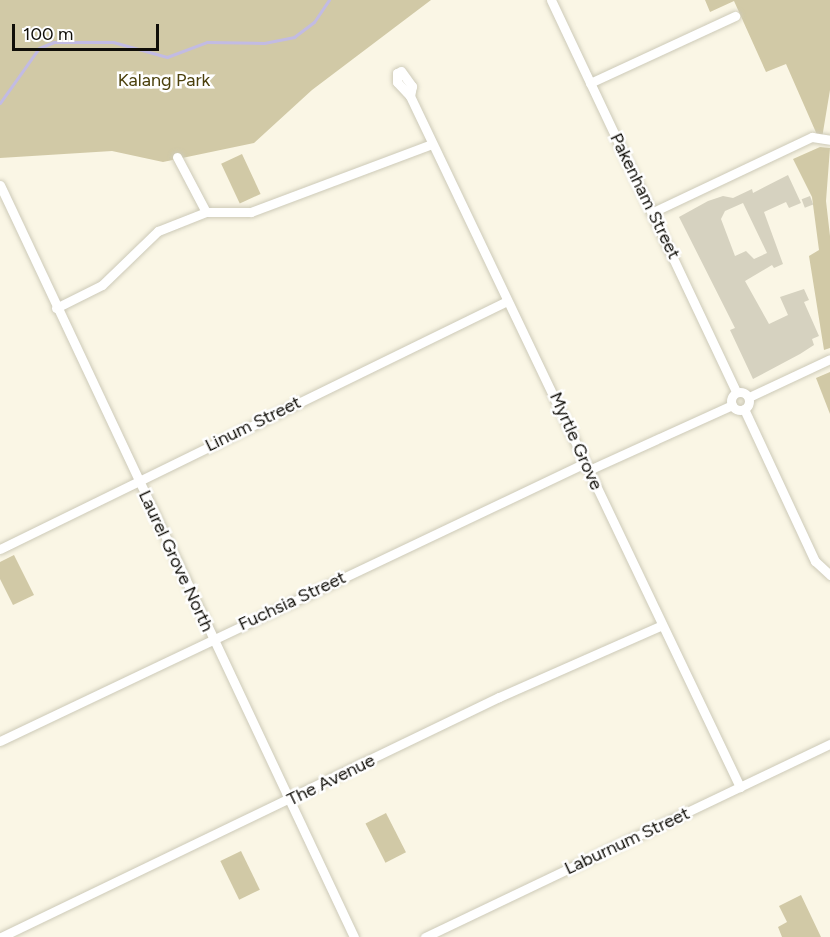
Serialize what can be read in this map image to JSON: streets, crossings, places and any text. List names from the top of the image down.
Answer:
{
  "streets": {
    "street": [
      "Pakenham Street",
      "Linum Street",
      "Myrtle Grove",
      "Laurel Grove North",
      "Fuchsia Street",
      "The Avenue",
      "Laburnum Street"
    ]
  },
  "crossings": [
    ["Linum Street", "Myrtle Grove"],
    ["Linum Street", "Laurel Grove North"],
    ["Myrtle Grove", "Fuchsia Street"],
    ["Myrtle Grove", "The Avenue"],
    ["Myrtle Grove", "Laburnum Street"],
    ["Laurel Grove North", "Fuchsia Street"],
    ["Laurel Grove North", "The Avenue"]
  ],
  "parks": ["Kalang Park"],
  "scale_bar": "100 m"
}
